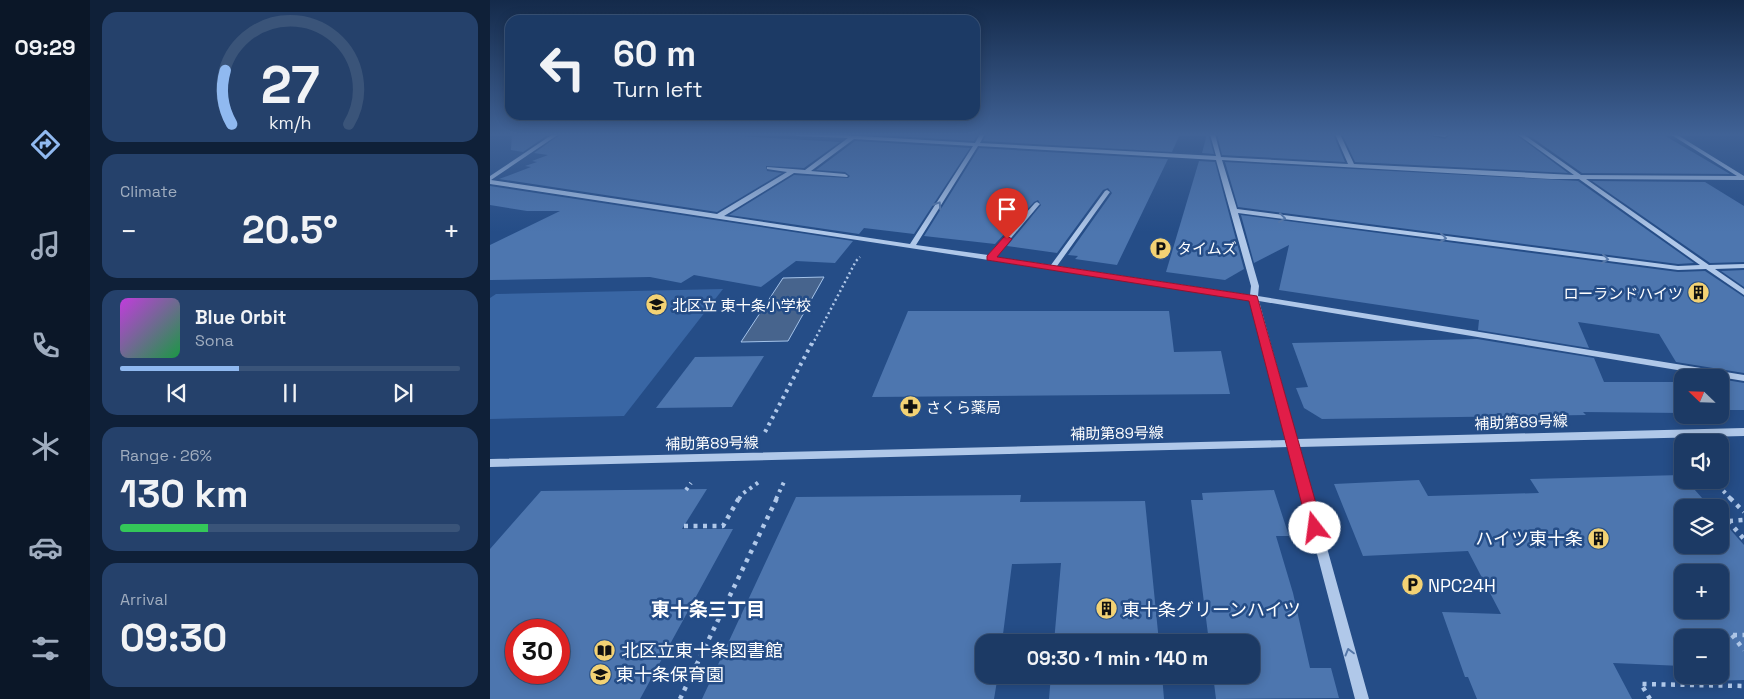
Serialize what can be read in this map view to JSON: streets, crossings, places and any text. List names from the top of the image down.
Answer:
{
  "streets": {
    "street": ["補助第89号線"]
  },
  "districts": ["東十条三丁目"],
  "places": {
    "parking": ["タイムズ", "NPC24H"],
    "building": ["ローランドハイツ", "ハイツ東十条", "東十条グリーンハイツ"],
    "school or university": ["北区立 東十条小学校", "東十条保育園"],
    "pharmacy": ["さくら薬局"],
    "library": ["北区立東十条図書館"]
  },
  "north": "top left",
  "page": {
    "tabs": "09:29",
    "turn": ["60 m", "Turn left"],
    "tile": [
      "Climate",
      ["Range · 26%", "130 km"],
      ["Arrival", "09:30"]
    ],
    "heat": ["−", "20.5°", "+"],
    "song": ["Blue Orbit", "Sona"],
    "map_buttons": ["+", "−"],
    "limit": "30",
    "trip": "09:30 · 1 min · 140 m",
    "gauge": ["27", "km/h"]
  }
}
